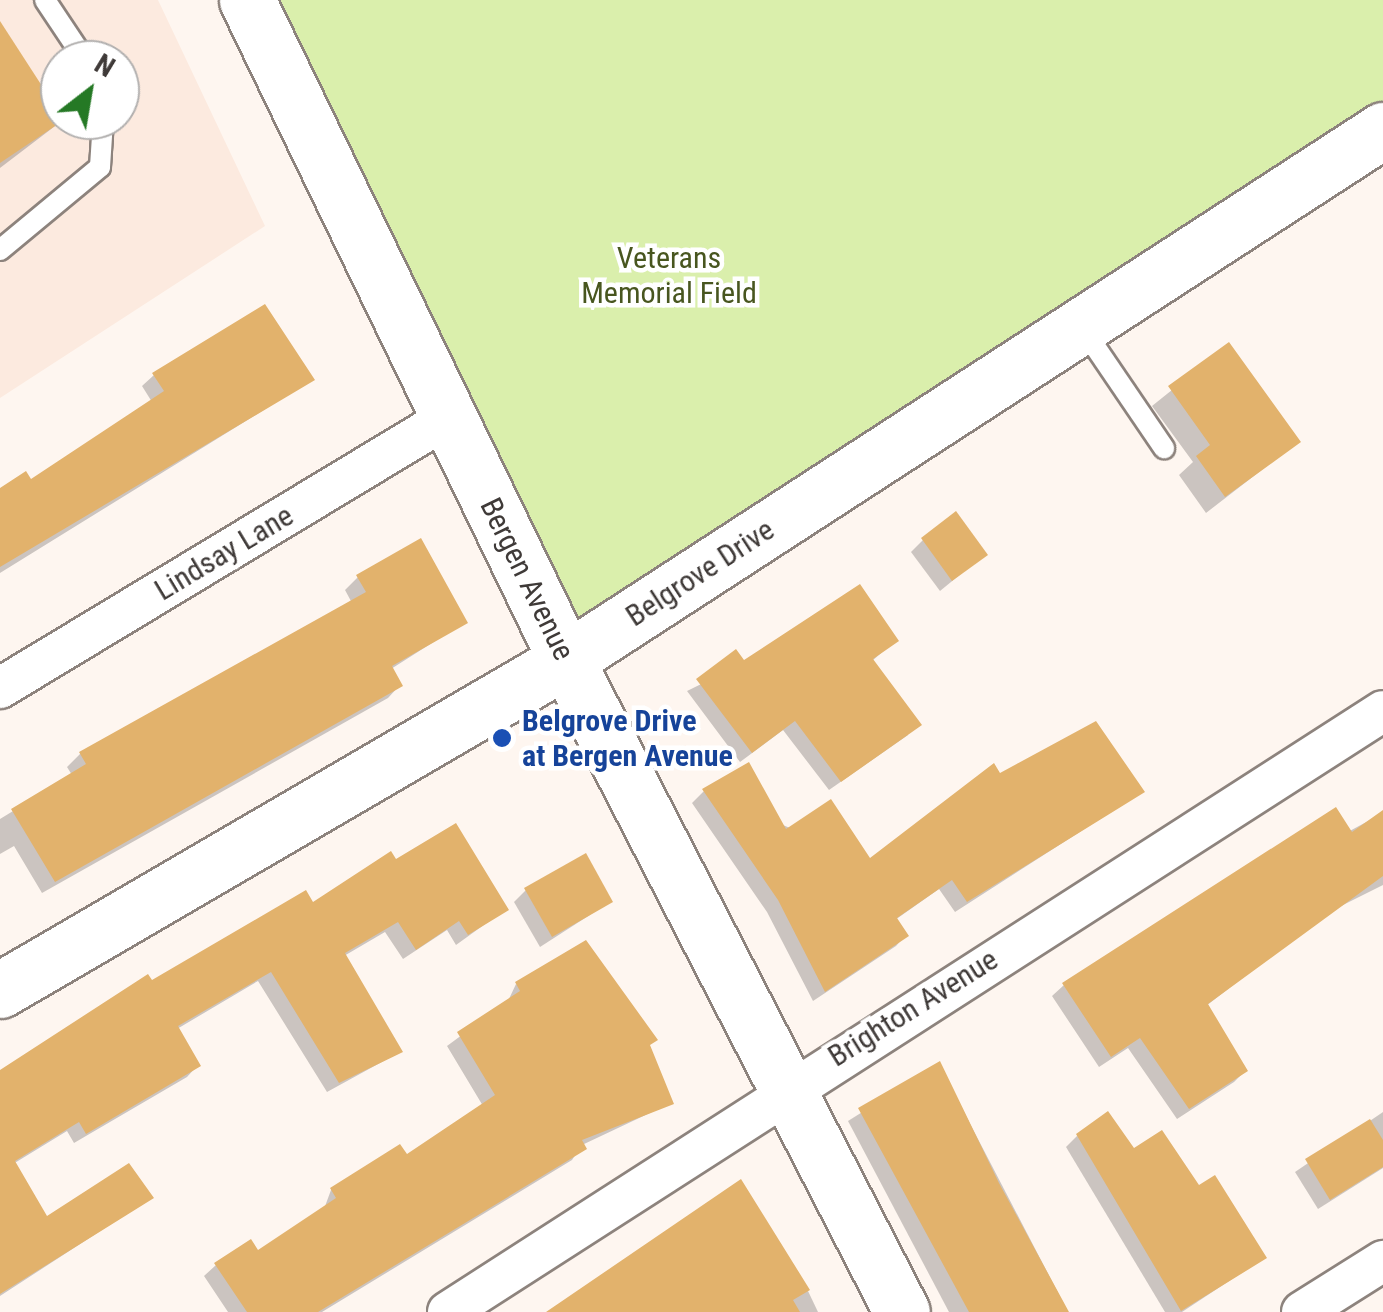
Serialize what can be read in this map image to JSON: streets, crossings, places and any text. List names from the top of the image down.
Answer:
{
  "streets": {
    "street": [
      "Lindsay Lane",
      "Belgrove Drive",
      "Bergen Avenue",
      "Brighton Avenue"
    ]
  },
  "crossings": [
    ["Lindsay Lane", "Bergen Avenue"],
    ["Belgrove Drive", "Bergen Avenue"],
    ["Bergen Avenue", "Brighton Avenue"]
  ],
  "parks": ["Veterans Memorial Field"],
  "places": ["Belgrove Drive at Bergen Avenue"],
  "north": "top right"
}
